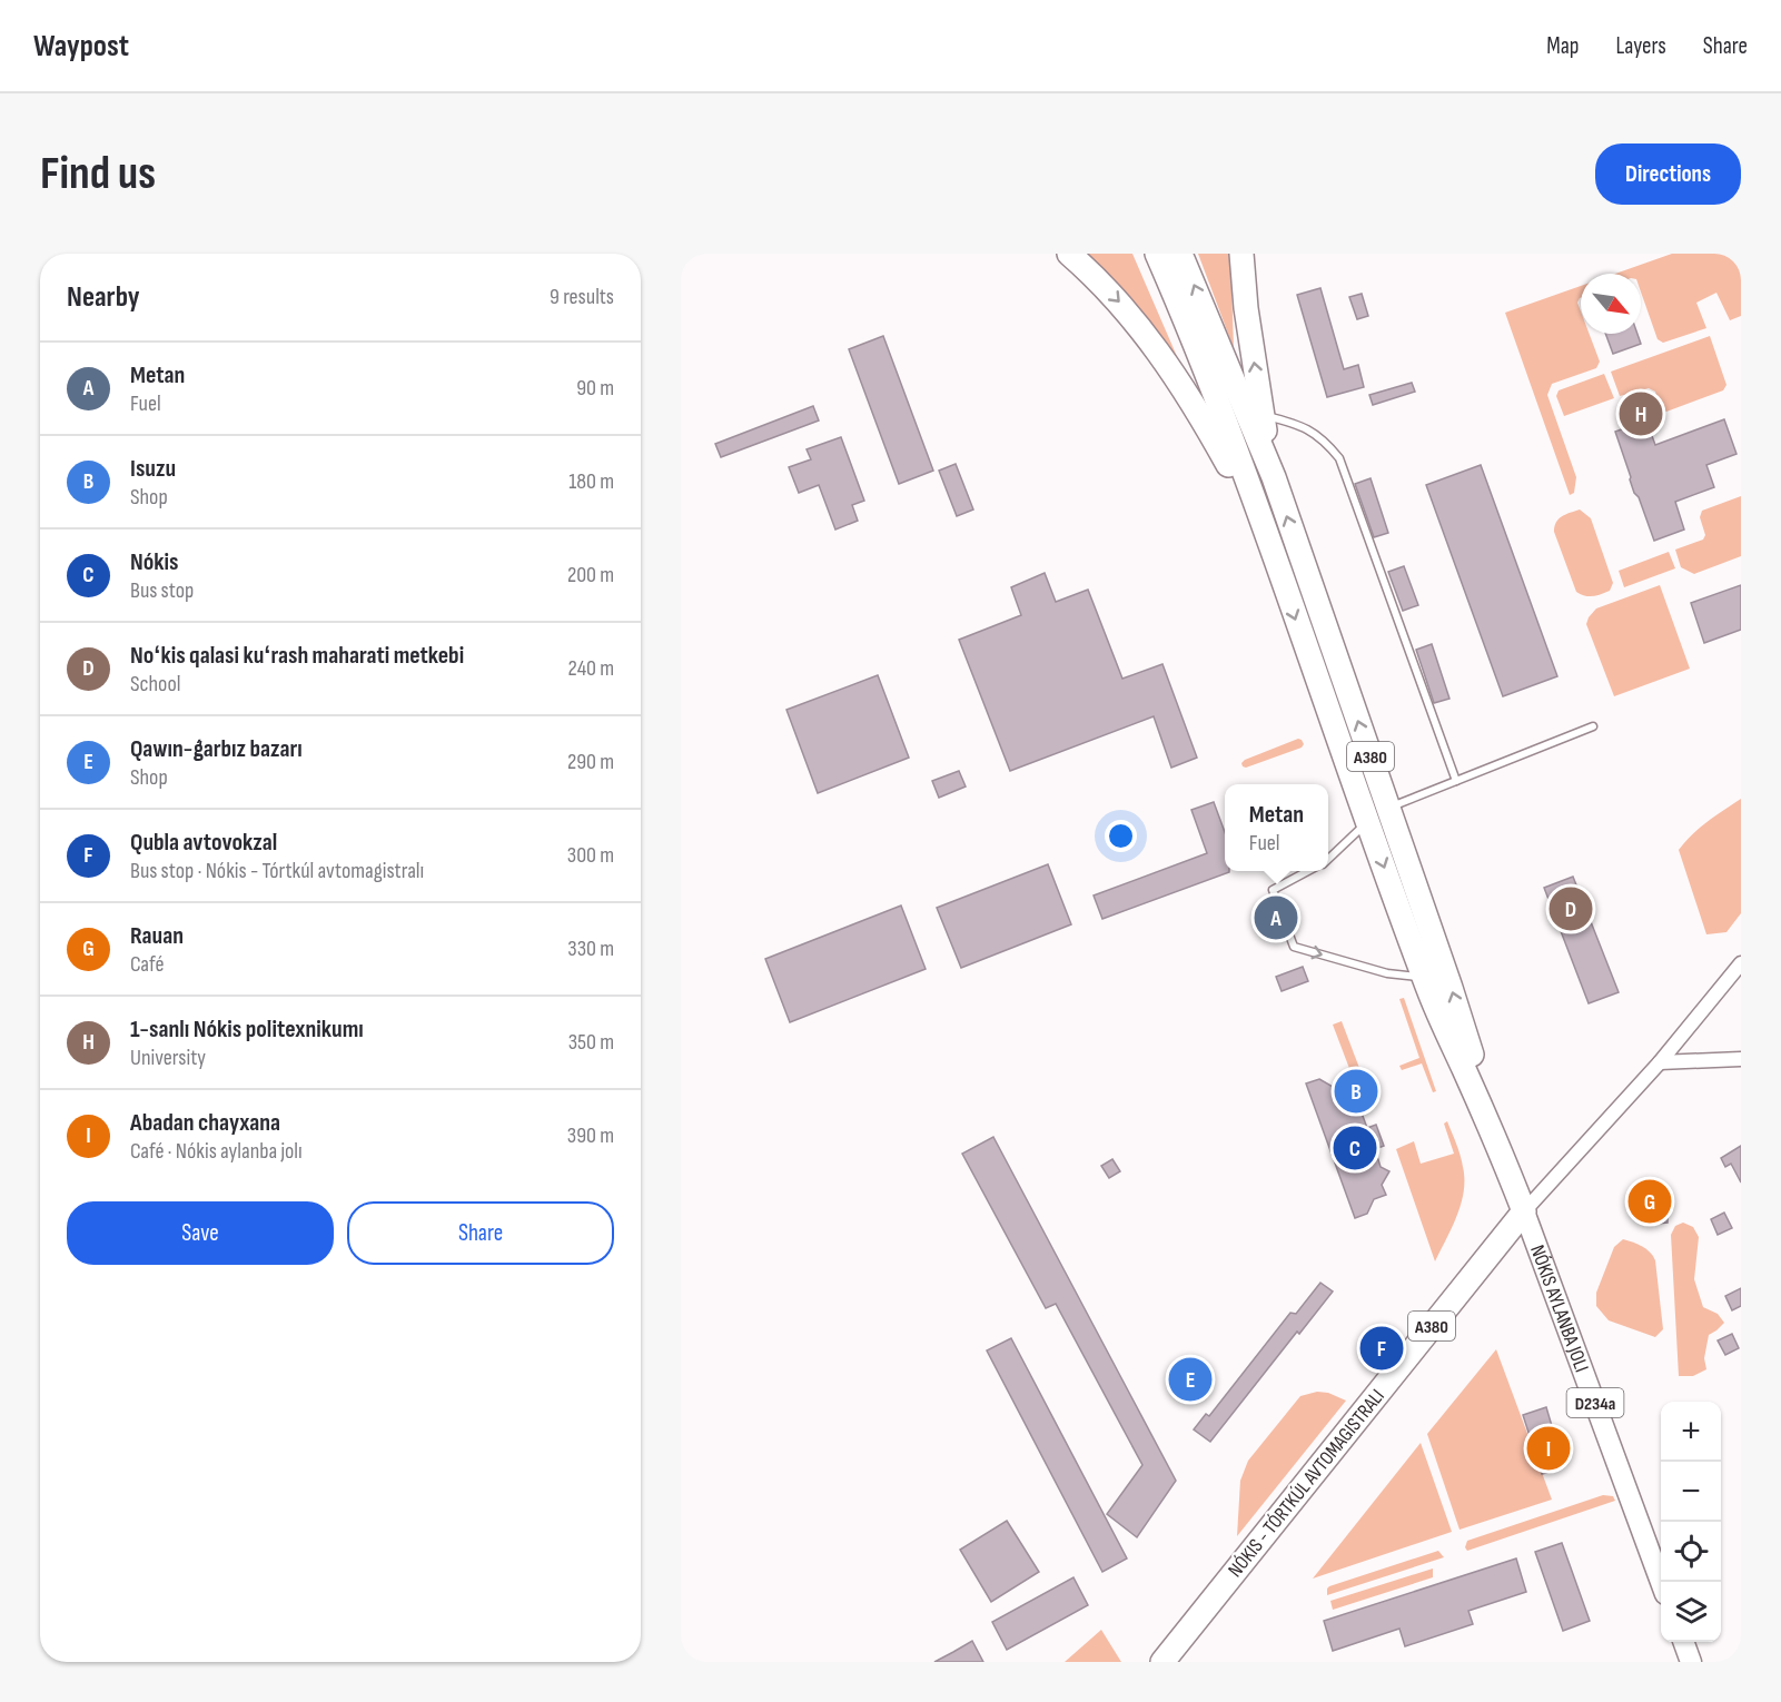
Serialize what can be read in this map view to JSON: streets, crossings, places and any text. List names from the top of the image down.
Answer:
{
  "streets": {
    "highway": ["A380"],
    "main road": ["D234a"]
  },
  "crossings": [
    ["A380", "D234a"]
  ],
  "north": "bottom right",
  "page": {
    "header": "Waypost",
    "nav": ["Map", "Layers", "Share"],
    "buttons": [
      "Directions",
      ["Save", "Share"]
    ],
    "title": "Find us",
    "heading": ["Nearby", "9 results"],
    "list": [
      {
        "mark": "A",
        "name": "Metan",
        "note": "Fuel",
        "value": "90 m"
      },
      {
        "mark": "B",
        "name": "Isuzu",
        "note": "Shop",
        "value": "180 m"
      },
      {
        "mark": "C",
        "name": "Nókis",
        "note": "Bus stop",
        "value": "200 m"
      },
      {
        "mark": "D",
        "name": "Noʻkis qalasi kuʻrash maharati metkebi",
        "note": "School",
        "value": "240 m"
      },
      {
        "mark": "E",
        "name": "Qawın-ǵarbız bazarı",
        "note": "Shop",
        "value": "290 m"
      },
      {
        "mark": "F",
        "name": "Qubla avtovokzal",
        "note": "Bus stop · Nókis - Tórtkúl avtomagistralı",
        "value": "300 m"
      },
      {
        "mark": "G",
        "name": "Rauan",
        "note": "Café",
        "value": "330 m"
      },
      {
        "mark": "H",
        "name": "1-sanlı Nókis politexnikumı",
        "note": "University",
        "value": "350 m"
      },
      {
        "mark": "I",
        "name": "Abadan chayxana",
        "note": "Café · Nókis aylanba jolı",
        "value": "390 m"
      }
    ],
    "pins": [
      "H",
      "D",
      "A",
      "B",
      "C",
      "G",
      "F",
      "E",
      "I"
    ],
    "popup": ["Metan", "Fuel"],
    "map_buttons": ["+", "−"]
  }
}
